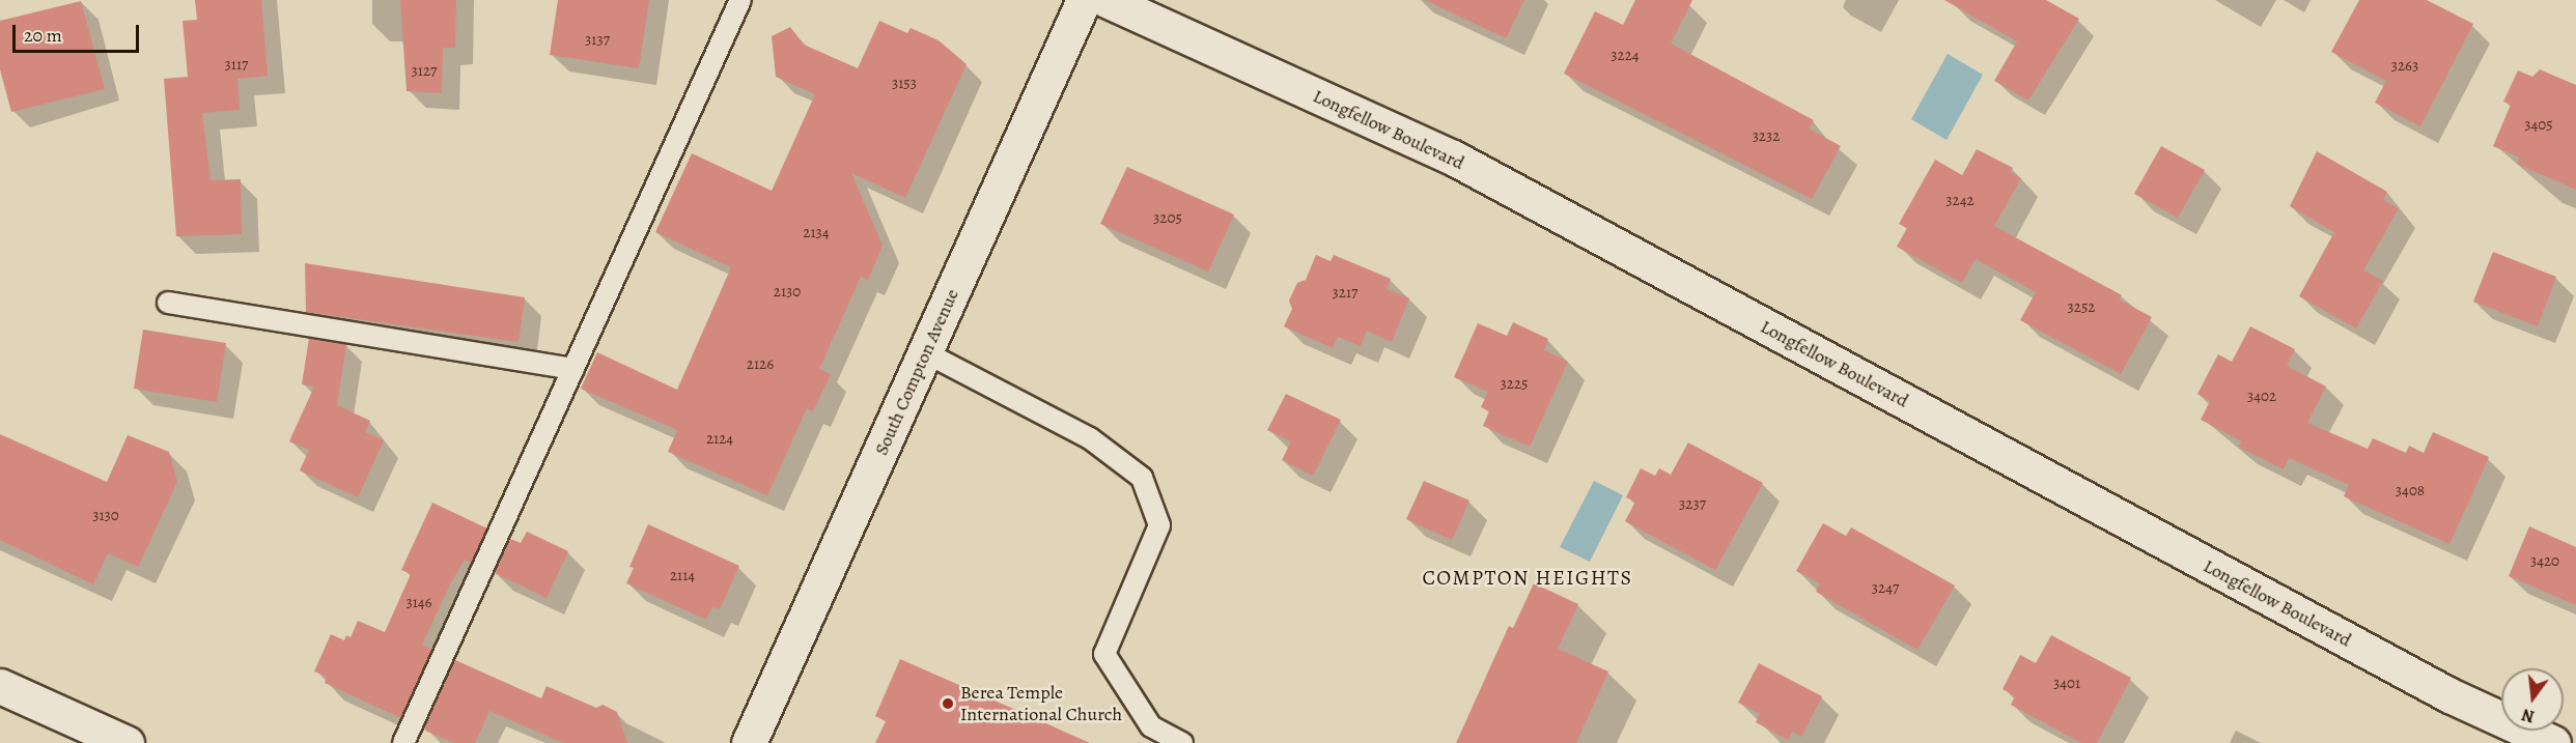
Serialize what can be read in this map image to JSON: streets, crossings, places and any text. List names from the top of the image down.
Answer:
{
  "streets": {
    "street": ["Longfellow Boulevard", "South Compton Avenue"]
  },
  "districts": ["COMPTON HEIGHTS"],
  "places": ["Berea Temple International Church"],
  "house_numbers": [
    "3137",
    "3224",
    "3117",
    "3263",
    "3127",
    "3153",
    "3405",
    "3232",
    "3242",
    "3205",
    "2134",
    "2130",
    "3217",
    "3252",
    "2126",
    "3225",
    "3402",
    "2124",
    "3408",
    "3237",
    "3130",
    "3420",
    "2114",
    "3247",
    "3146",
    "3401"
  ],
  "scale_bar": "20 m",
  "north": "bottom"
}
